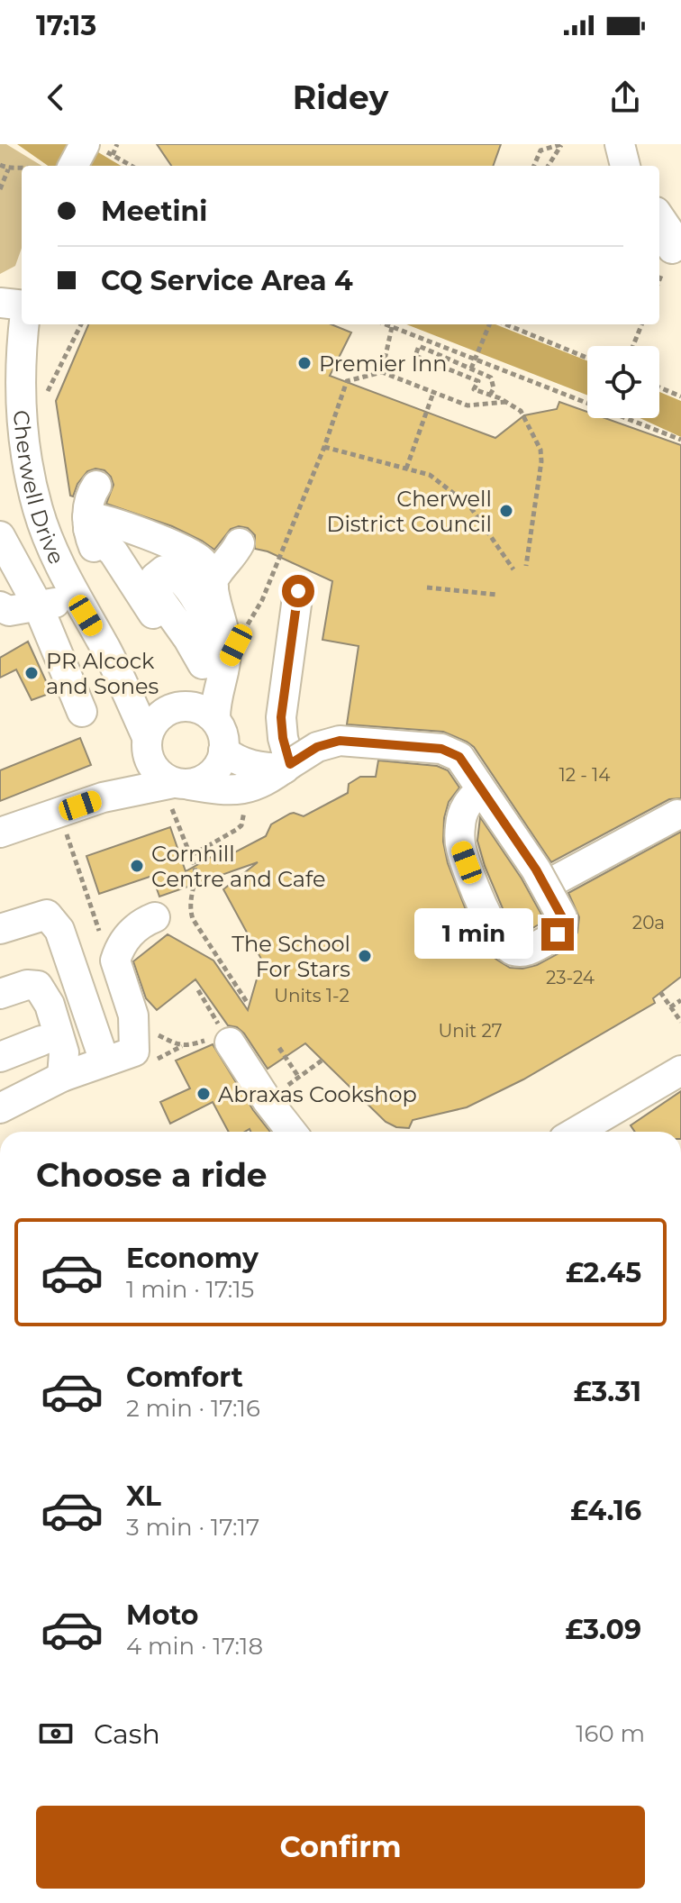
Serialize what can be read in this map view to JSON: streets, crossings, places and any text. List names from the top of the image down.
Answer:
{
  "streets": {
    "street": ["Cherwell Drive"]
  },
  "places": [
    "Premier Inn",
    "Cherwell District Council",
    "PR Alcock and Sones",
    "Cornhill Centre and Cafe",
    "The School For Stars",
    "Abraxas Cookshop"
  ],
  "house_numbers": [
    "12 - 14",
    "20a",
    "23-24",
    "Units 1-2",
    "Unit 27"
  ],
  "page": {
    "status": "17:13",
    "header": "Ridey",
    "banner": ["Meetini", "CQ Service Area 4"],
    "bubble": "1 min",
    "heading": "Choose a ride",
    "list": [
      {
        "name": "Economy",
        "note": "1 min · 17:15",
        "value": "£2.45"
      },
      {
        "name": "Comfort",
        "note": "2 min · 17:16",
        "value": "£3.31"
      },
      {
        "name": "XL",
        "note": "3 min · 17:17",
        "value": "£4.16"
      },
      {
        "name": "Moto",
        "note": "4 min · 17:18",
        "value": "£3.09"
      }
    ],
    "pay": ["Cash", "160 m"],
    "buttons": "Confirm"
  }
}
